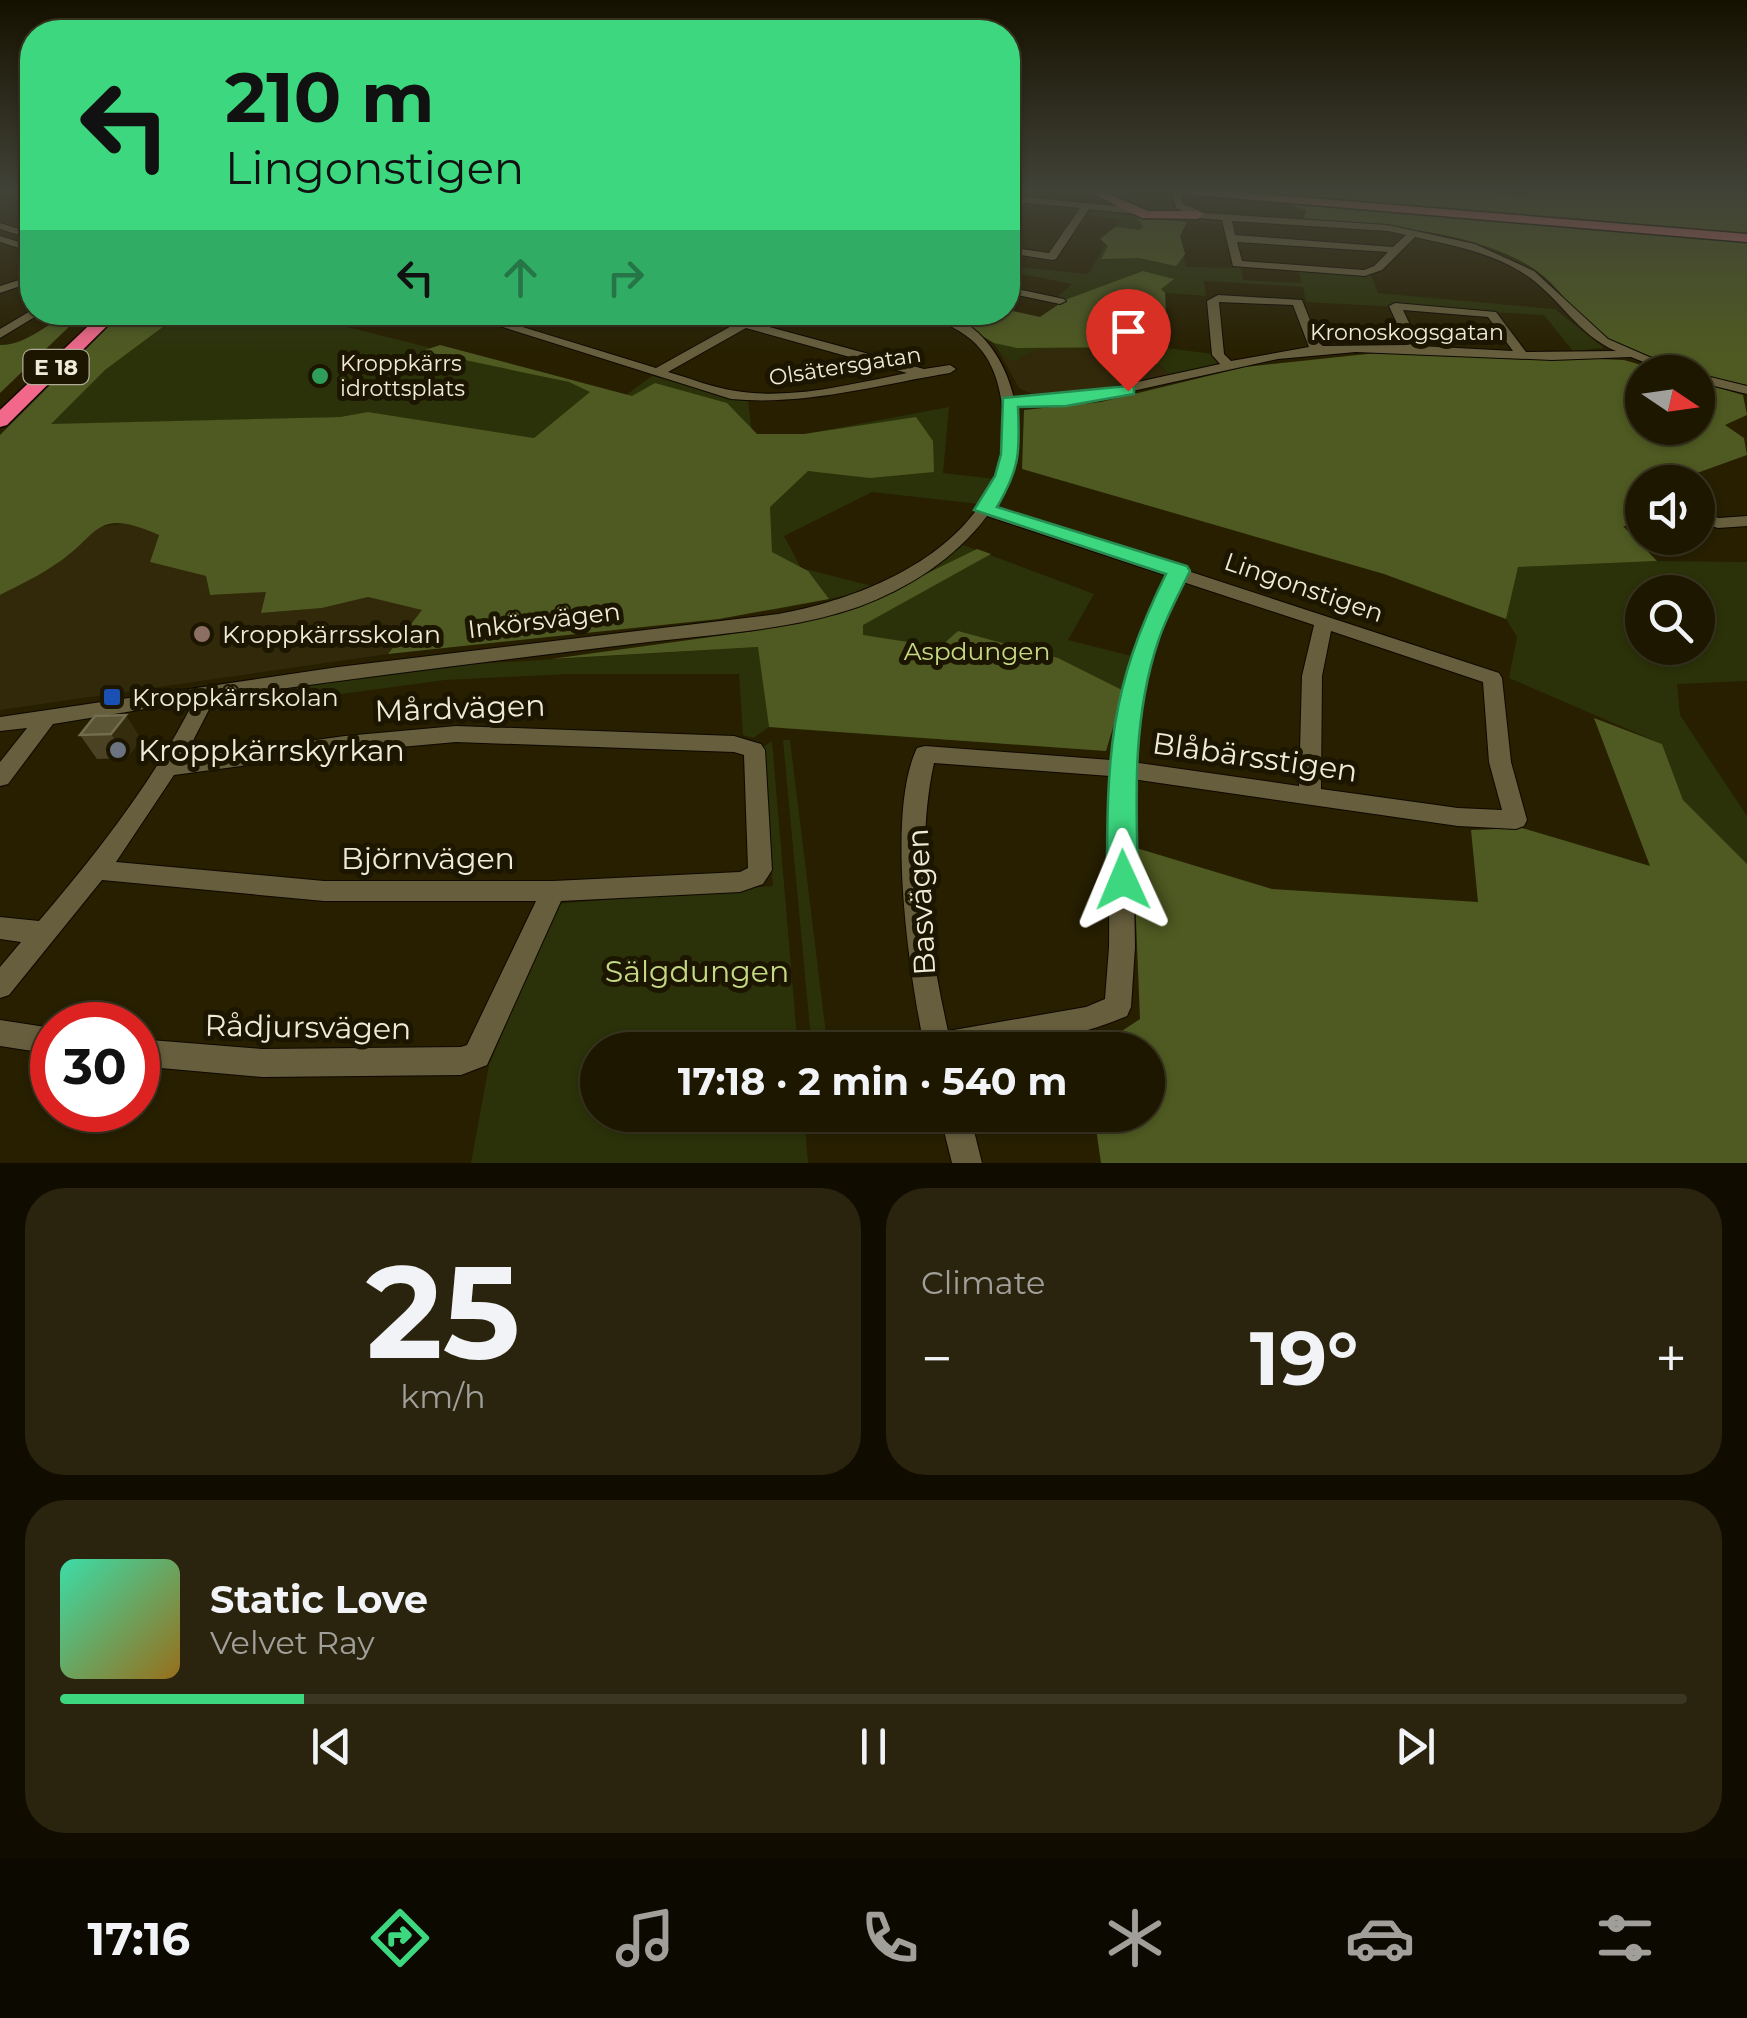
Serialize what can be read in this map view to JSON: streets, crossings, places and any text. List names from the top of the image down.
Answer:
{
  "streets": {
    "highway": ["E 18"],
    "street": [
      "Kronoskogsgatan",
      "Olsätersgatan",
      "Lingonstigen",
      "Inkörsvägen",
      "Mårdvägen",
      "Blåbärsstigen",
      "Björnvägen",
      "Basvägen",
      "Rådjursvägen"
    ]
  },
  "crossings": [
    ["Kronoskogsgatan", "Inkörsvägen"],
    ["Lingonstigen", "Inkörsvägen"],
    ["Lingonstigen", "Blåbärsstigen"],
    ["Mårdvägen", "Björnvägen"],
    ["Blåbärsstigen", "Basvägen"],
    ["Björnvägen", "Rådjursvägen"]
  ],
  "parks": ["Aspdungen", "Sälgdungen"],
  "places": {
    "other": ["Kroppkärrs idrottsplats", "Kroppkärrsskolan", "Kroppkärrskyrkan"],
    "transit": ["Kroppkärrskolan"]
  },
  "north": "right",
  "page": {
    "turn": ["210 m", "Lingonstigen"],
    "limit": "30",
    "trip": "17:18 · 2 min · 540 m",
    "tile": [
      ["25", "km/h"],
      "Climate"
    ],
    "heat": ["−", "19°", "+"],
    "song": ["Static Love", "Velvet Ray"],
    "tabs": "17:16"
  }
}
